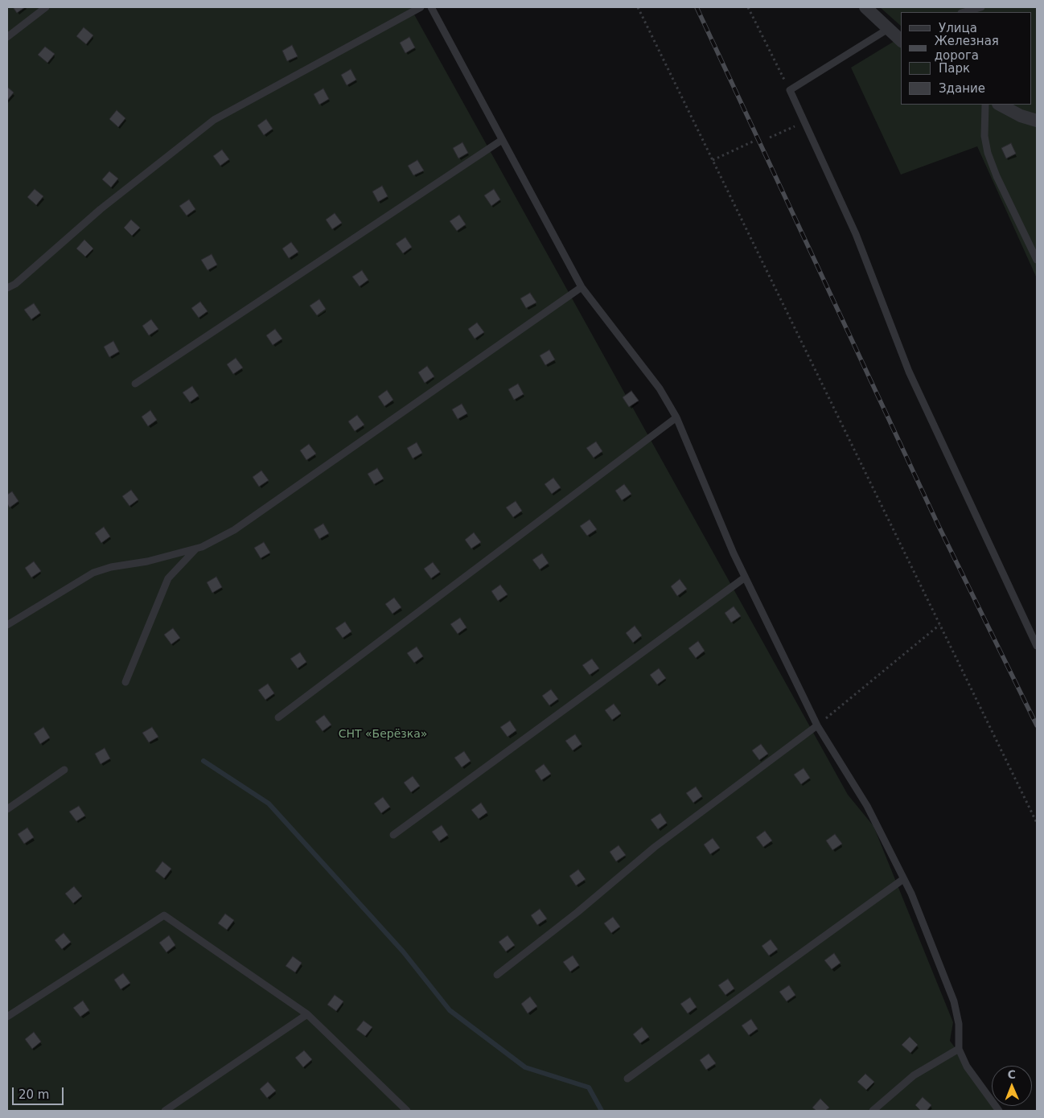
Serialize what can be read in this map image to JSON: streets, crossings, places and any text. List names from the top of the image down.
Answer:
{
  "parks": ["СНТ «Берёзка»"],
  "legend": [
    "Улица",
    "Железная дорога",
    "Парк",
    "Здание"
  ],
  "scale_bar": "20 m",
  "north": "top"
}
